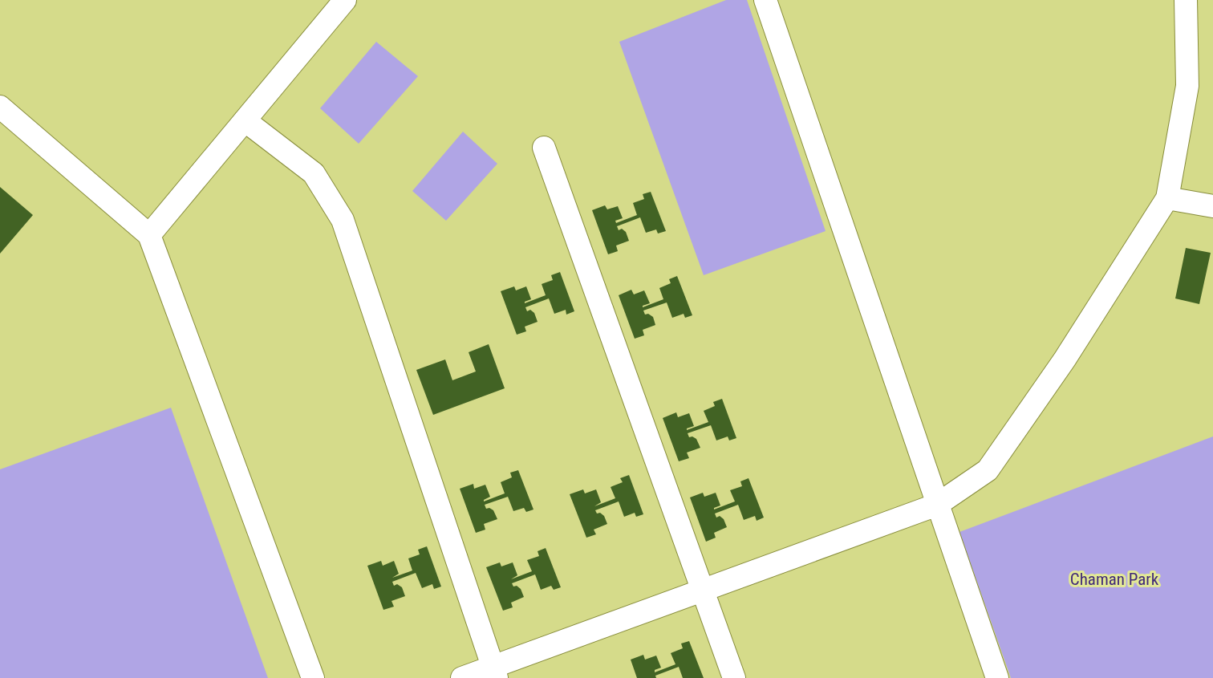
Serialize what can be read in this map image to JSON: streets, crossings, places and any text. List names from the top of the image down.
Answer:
{
  "parks": ["Chaman Park"]
}
